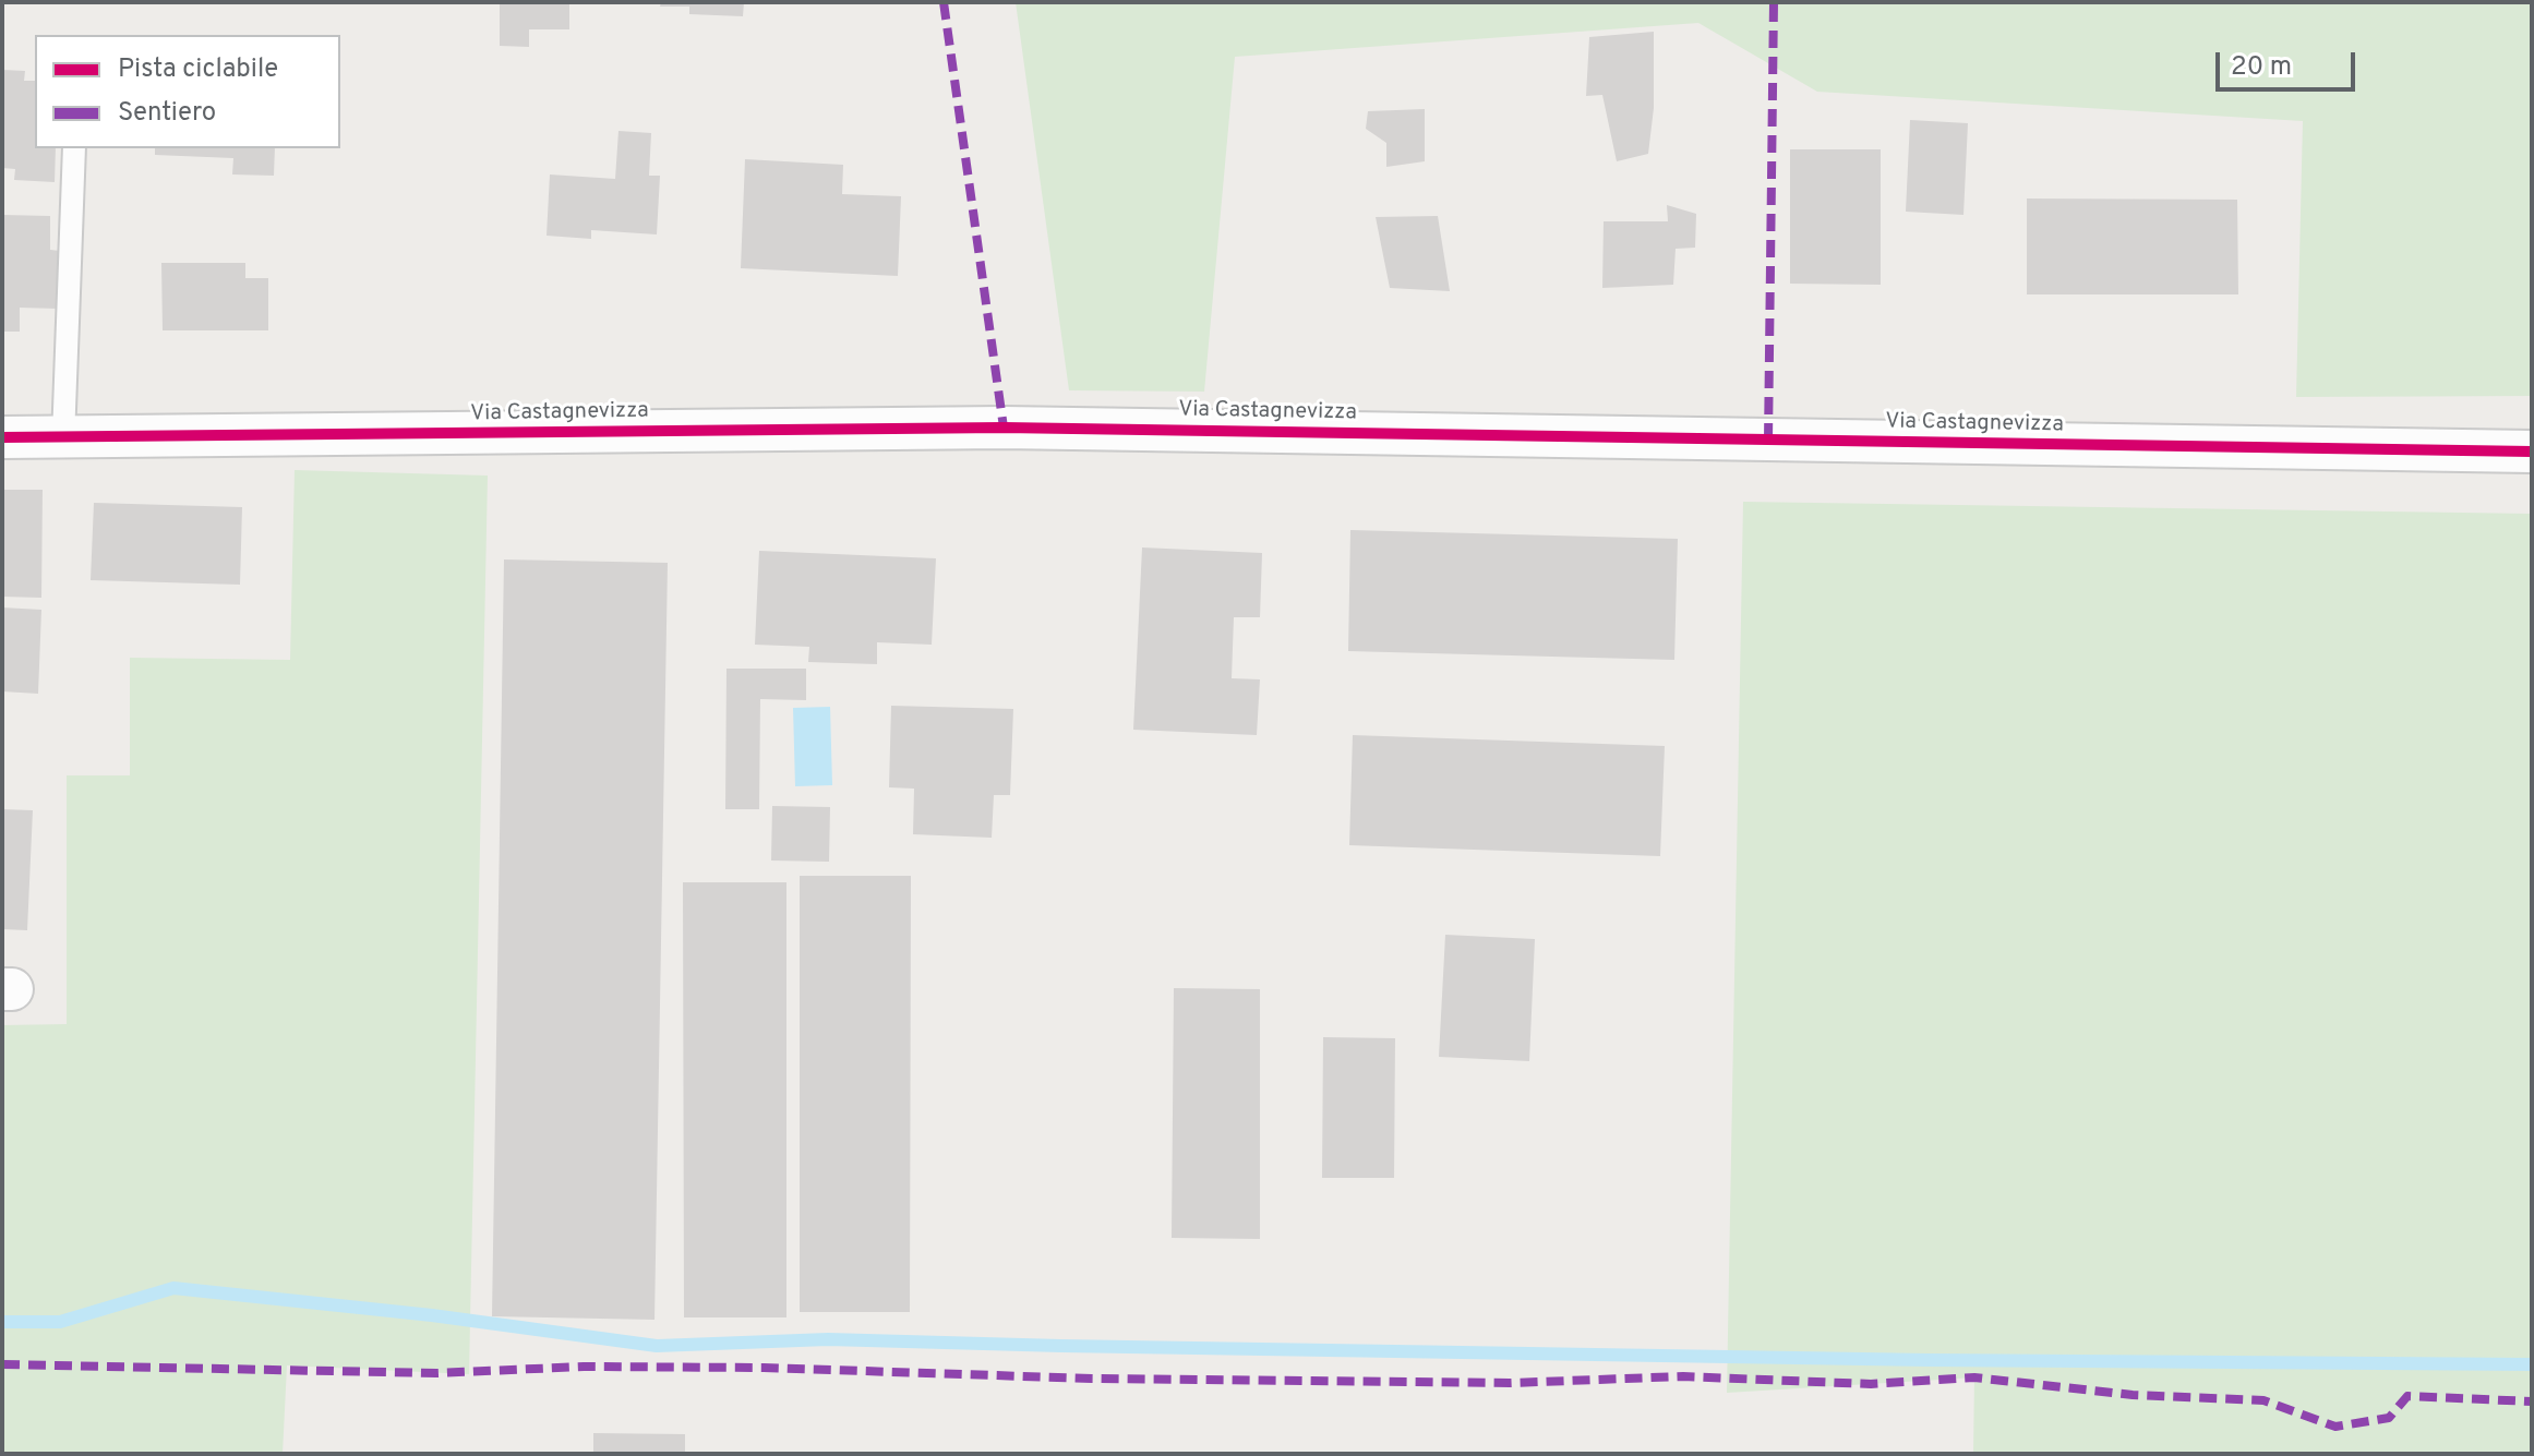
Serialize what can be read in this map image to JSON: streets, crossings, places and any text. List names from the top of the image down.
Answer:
{
  "streets": {
    "street": ["Via Castagnevizza"]
  },
  "legend": ["Pista ciclabile", "Sentiero"],
  "scale_bar": "20 m"
}
